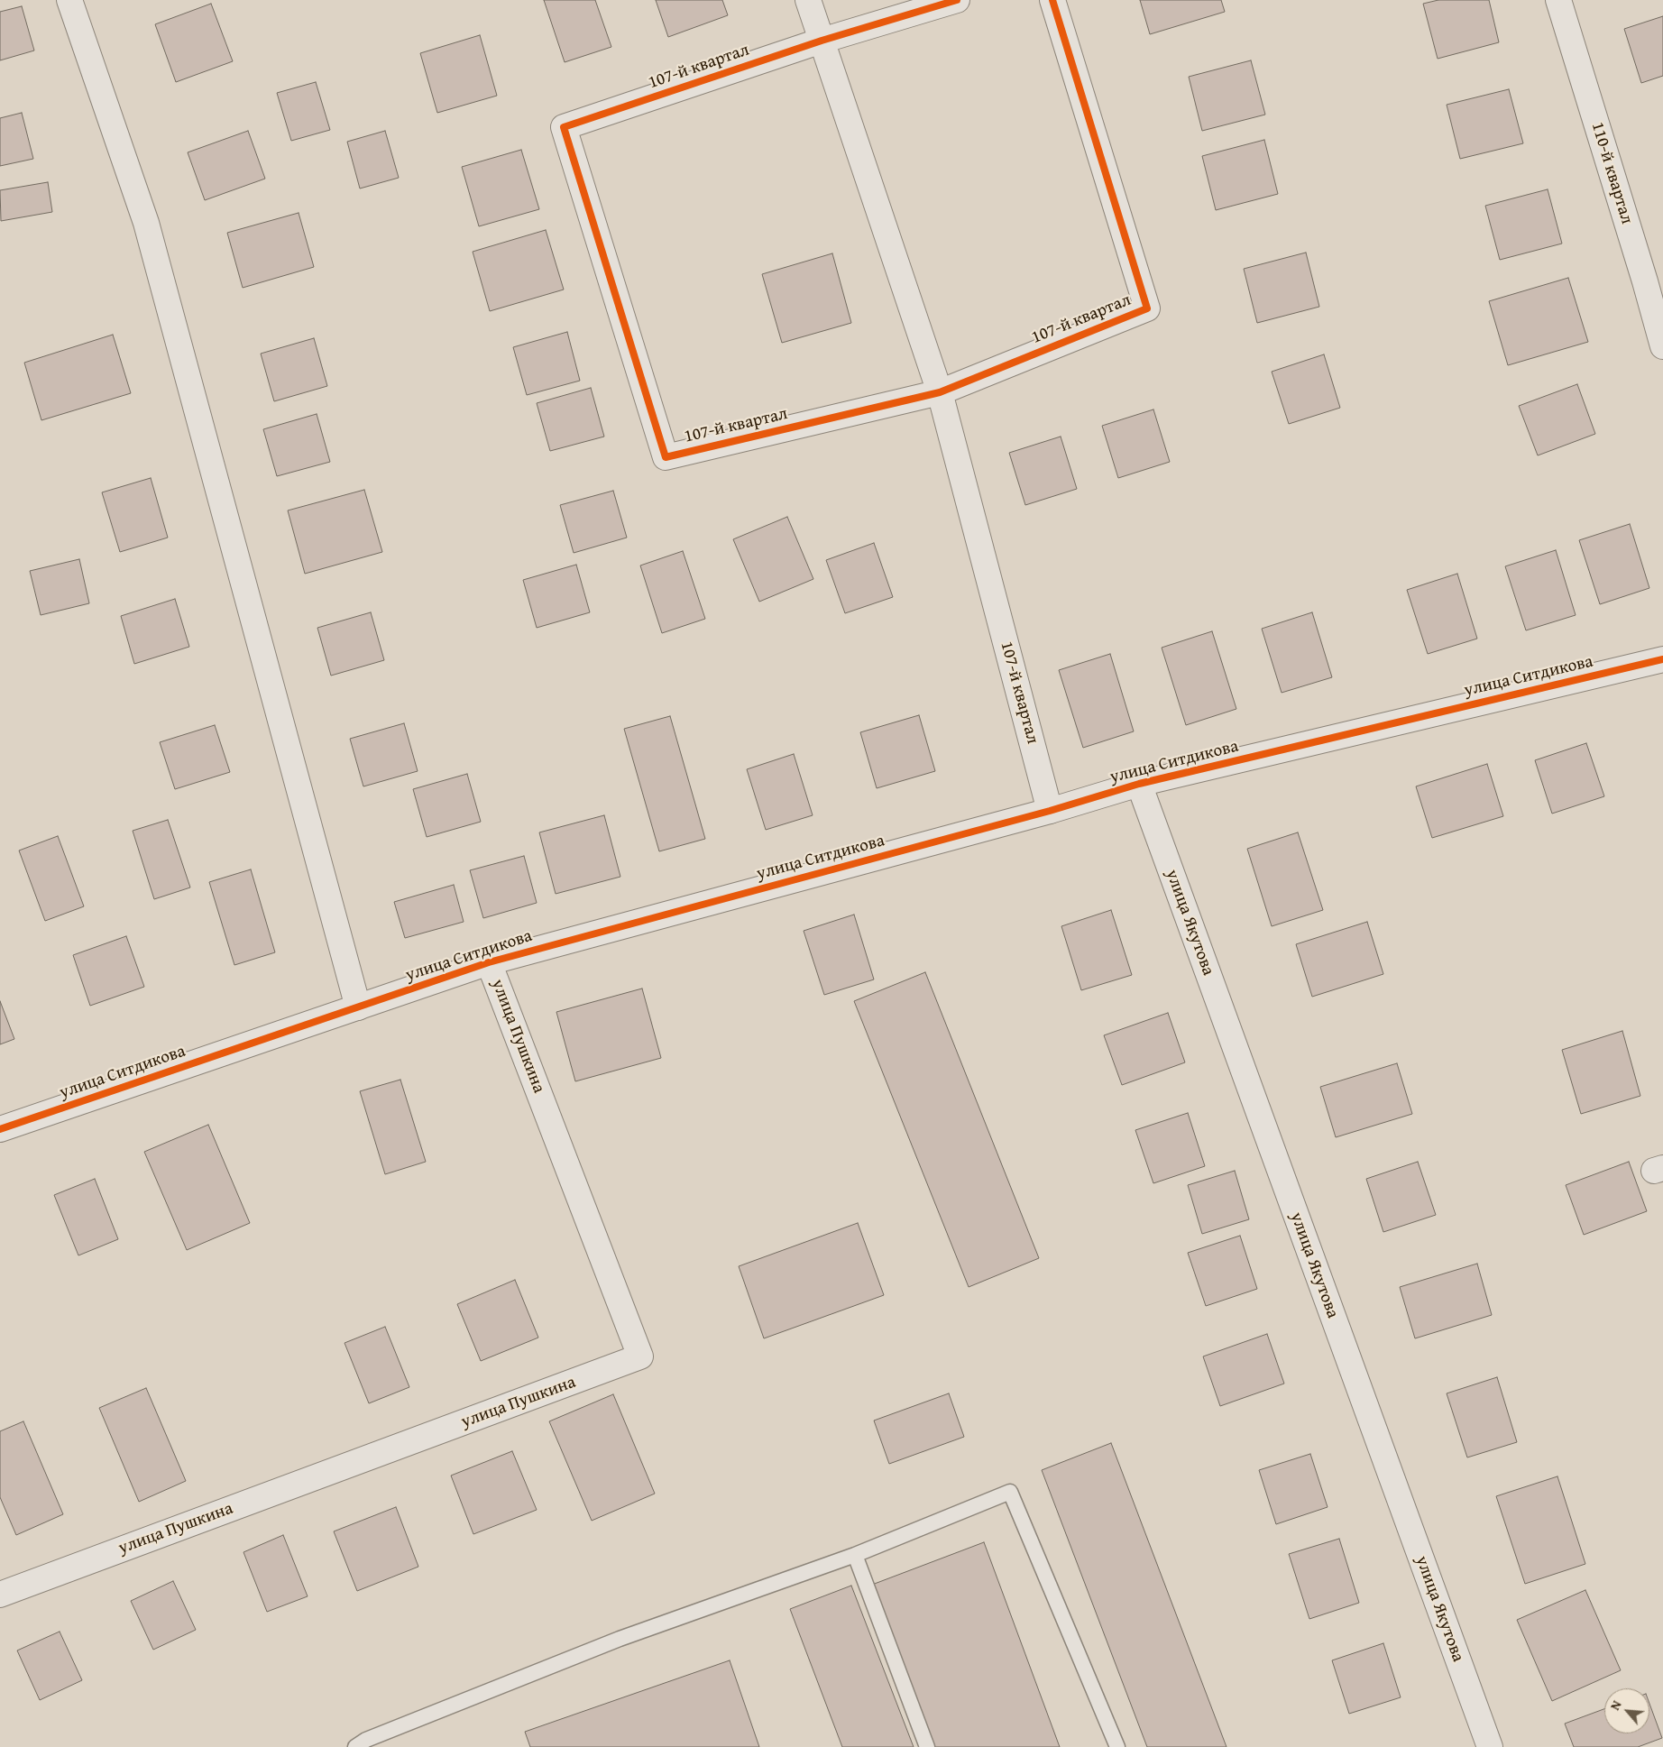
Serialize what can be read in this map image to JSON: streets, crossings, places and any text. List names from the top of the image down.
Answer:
{
  "streets": {
    "street": [
      "107-й квартал",
      "110-й квартал",
      "улица Ситдикова",
      "улица Якутова",
      "улица Пушкина"
    ]
  },
  "crossings": [
    ["107-й квартал", "улица Ситдикова"],
    ["улица Ситдикова", "улица Якутова"],
    ["улица Ситдикова", "улица Пушкина"]
  ],
  "north": "top left"
}
